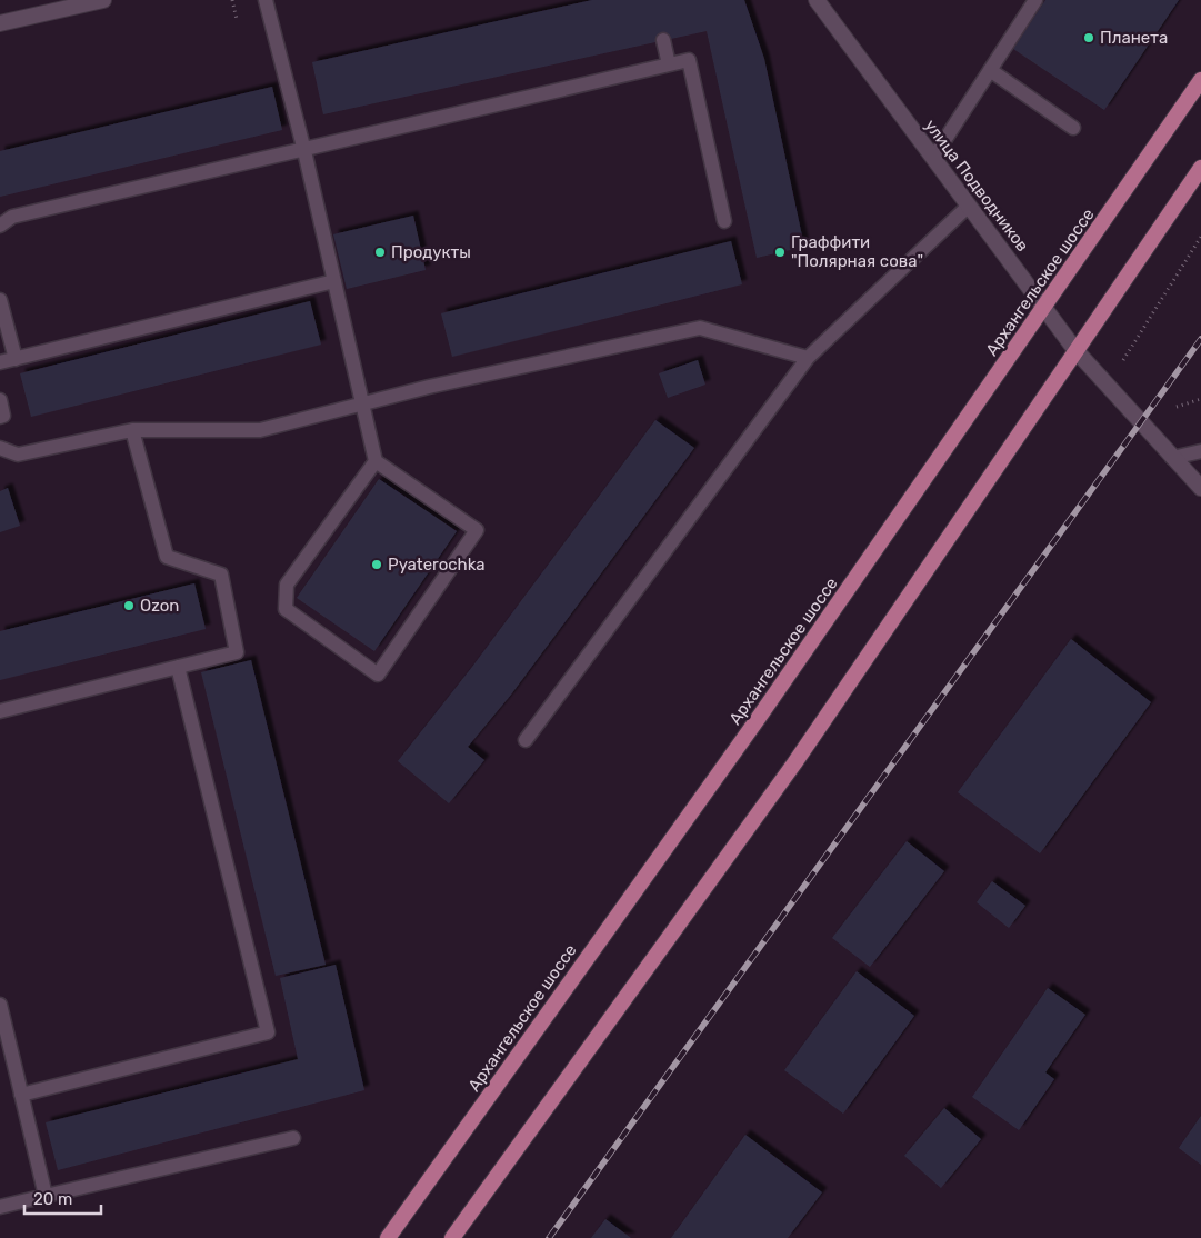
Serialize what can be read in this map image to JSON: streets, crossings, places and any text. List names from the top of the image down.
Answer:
{
  "streets": {
    "main road": ["Архангельское шоссе"],
    "street": ["улица Подводников"]
  },
  "crossings": [
    ["улица Подводников", "Архангельское шоссе"]
  ],
  "places": [
    "Планета",
    "Продукты",
    "Граффити \"Полярная сова\"",
    "Pyaterochka",
    "Ozon"
  ],
  "scale_bar": "20 m"
}
